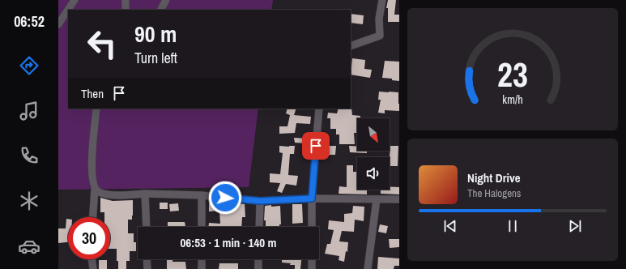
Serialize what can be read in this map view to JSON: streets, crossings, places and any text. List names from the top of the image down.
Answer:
{
  "north": "bottom right",
  "page": {
    "tabs": "06:52",
    "turn": ["90 m", "Turn left"],
    "then": "Then",
    "song": ["Night Drive", "The Halogens"],
    "limit": "30",
    "trip": "06:53 · 1 min · 140 m",
    "gauge": ["23", "km/h"]
  }
}
